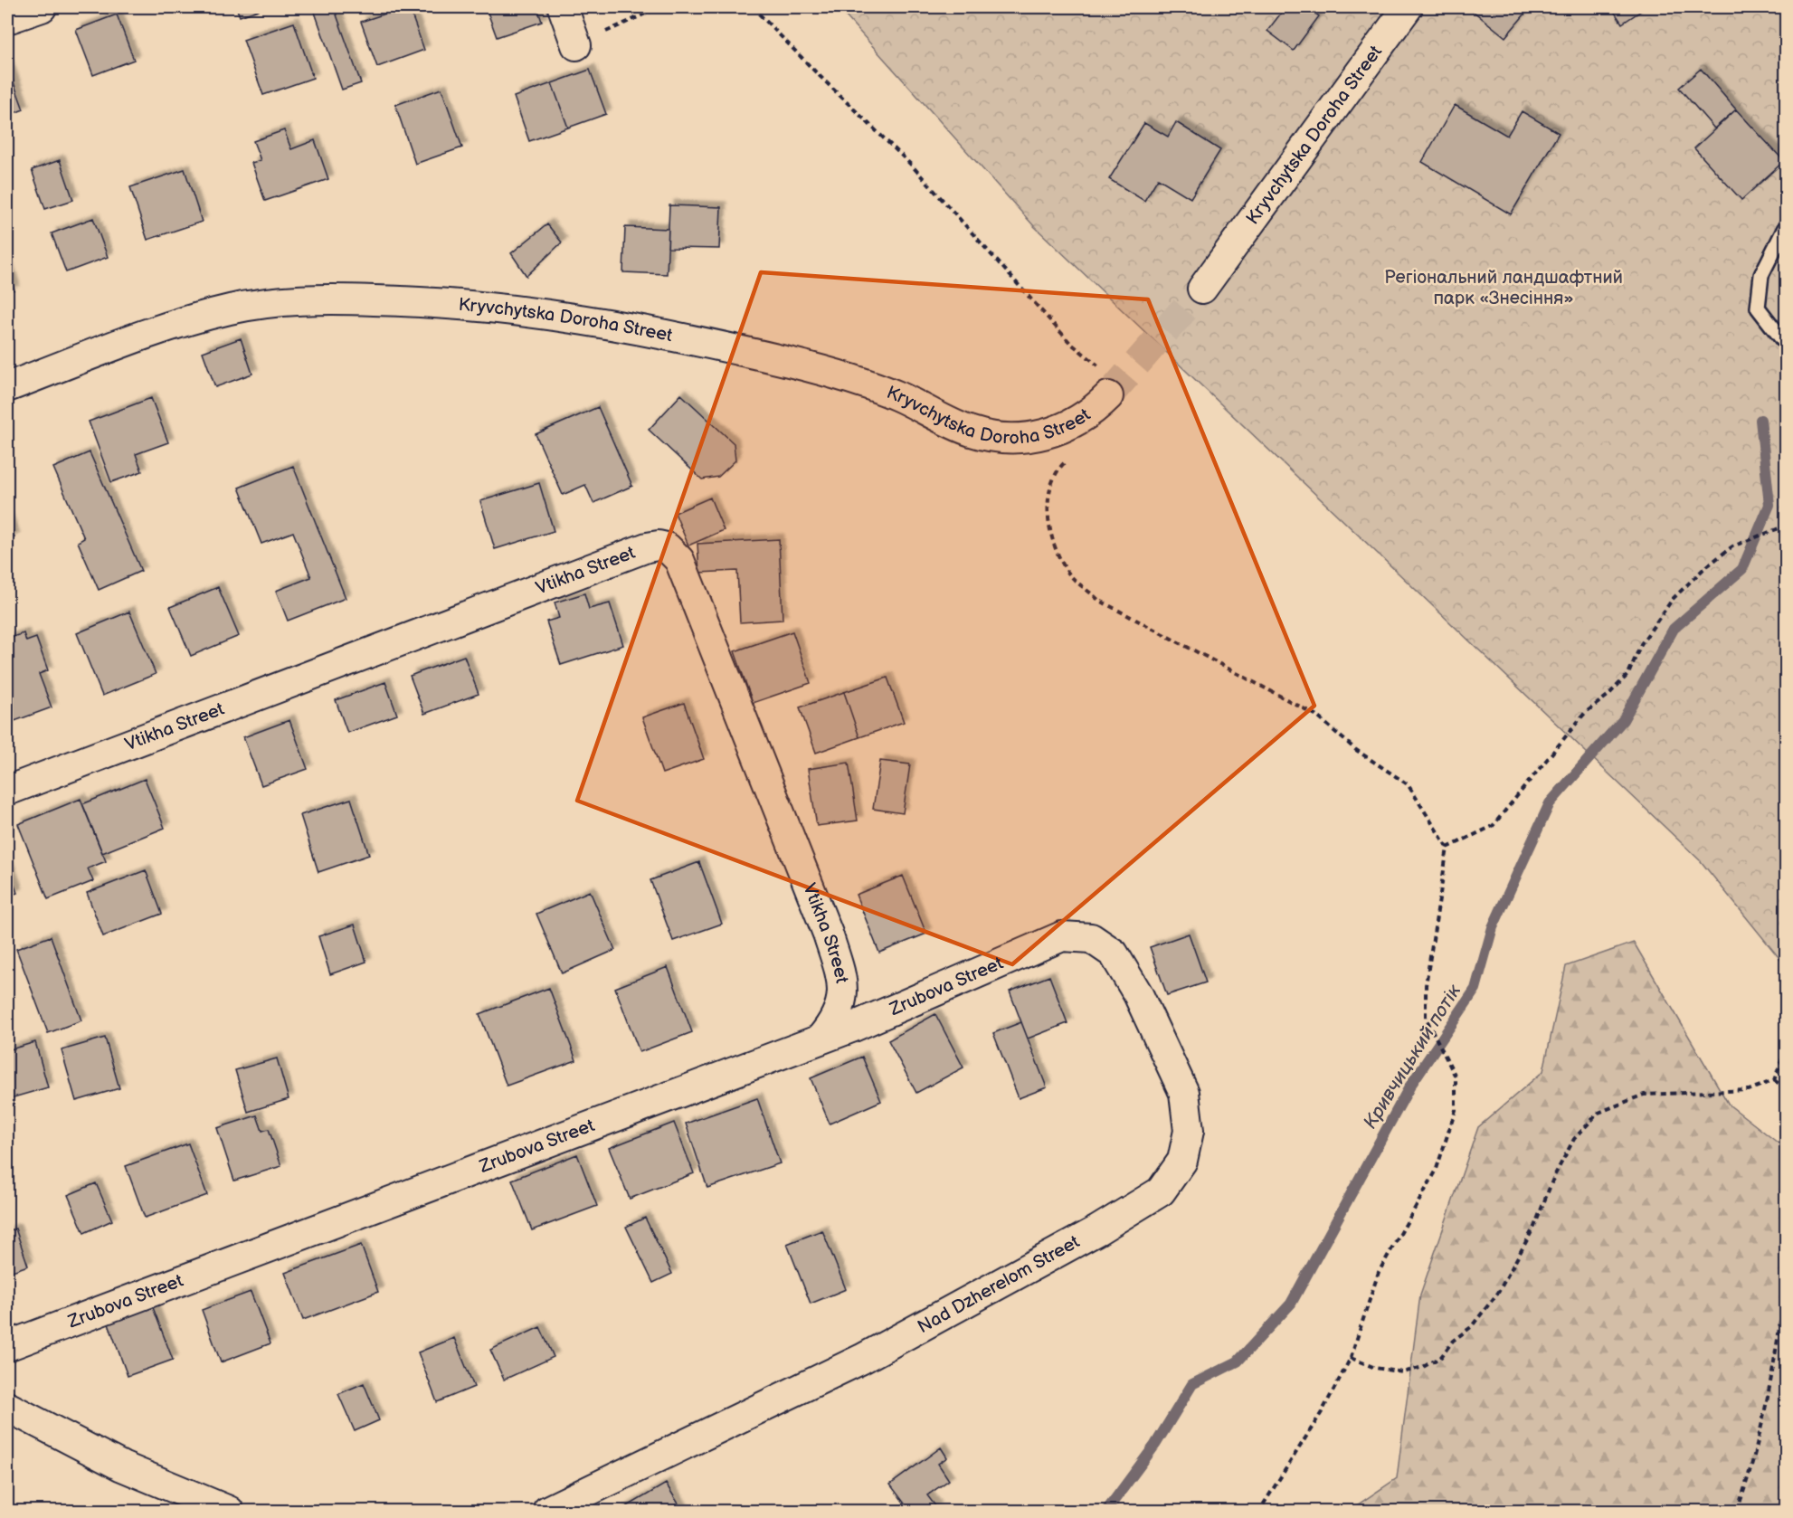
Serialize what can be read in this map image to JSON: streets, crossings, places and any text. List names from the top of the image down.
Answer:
{
  "streets": {
    "street": [
      "Kryvchytska Doroha Street",
      "Vtikha Street",
      "Zrubova Street",
      "Nad Dzherelom Street"
    ]
  },
  "crossings": [
    ["Vtikha Street", "Zrubova Street"],
    ["Zrubova Street", "Nad Dzherelom Street"]
  ],
  "water": ["Кривчицький потік"],
  "parks": ["Регіональний ландшафтний парк «Знесіння»"]
}
